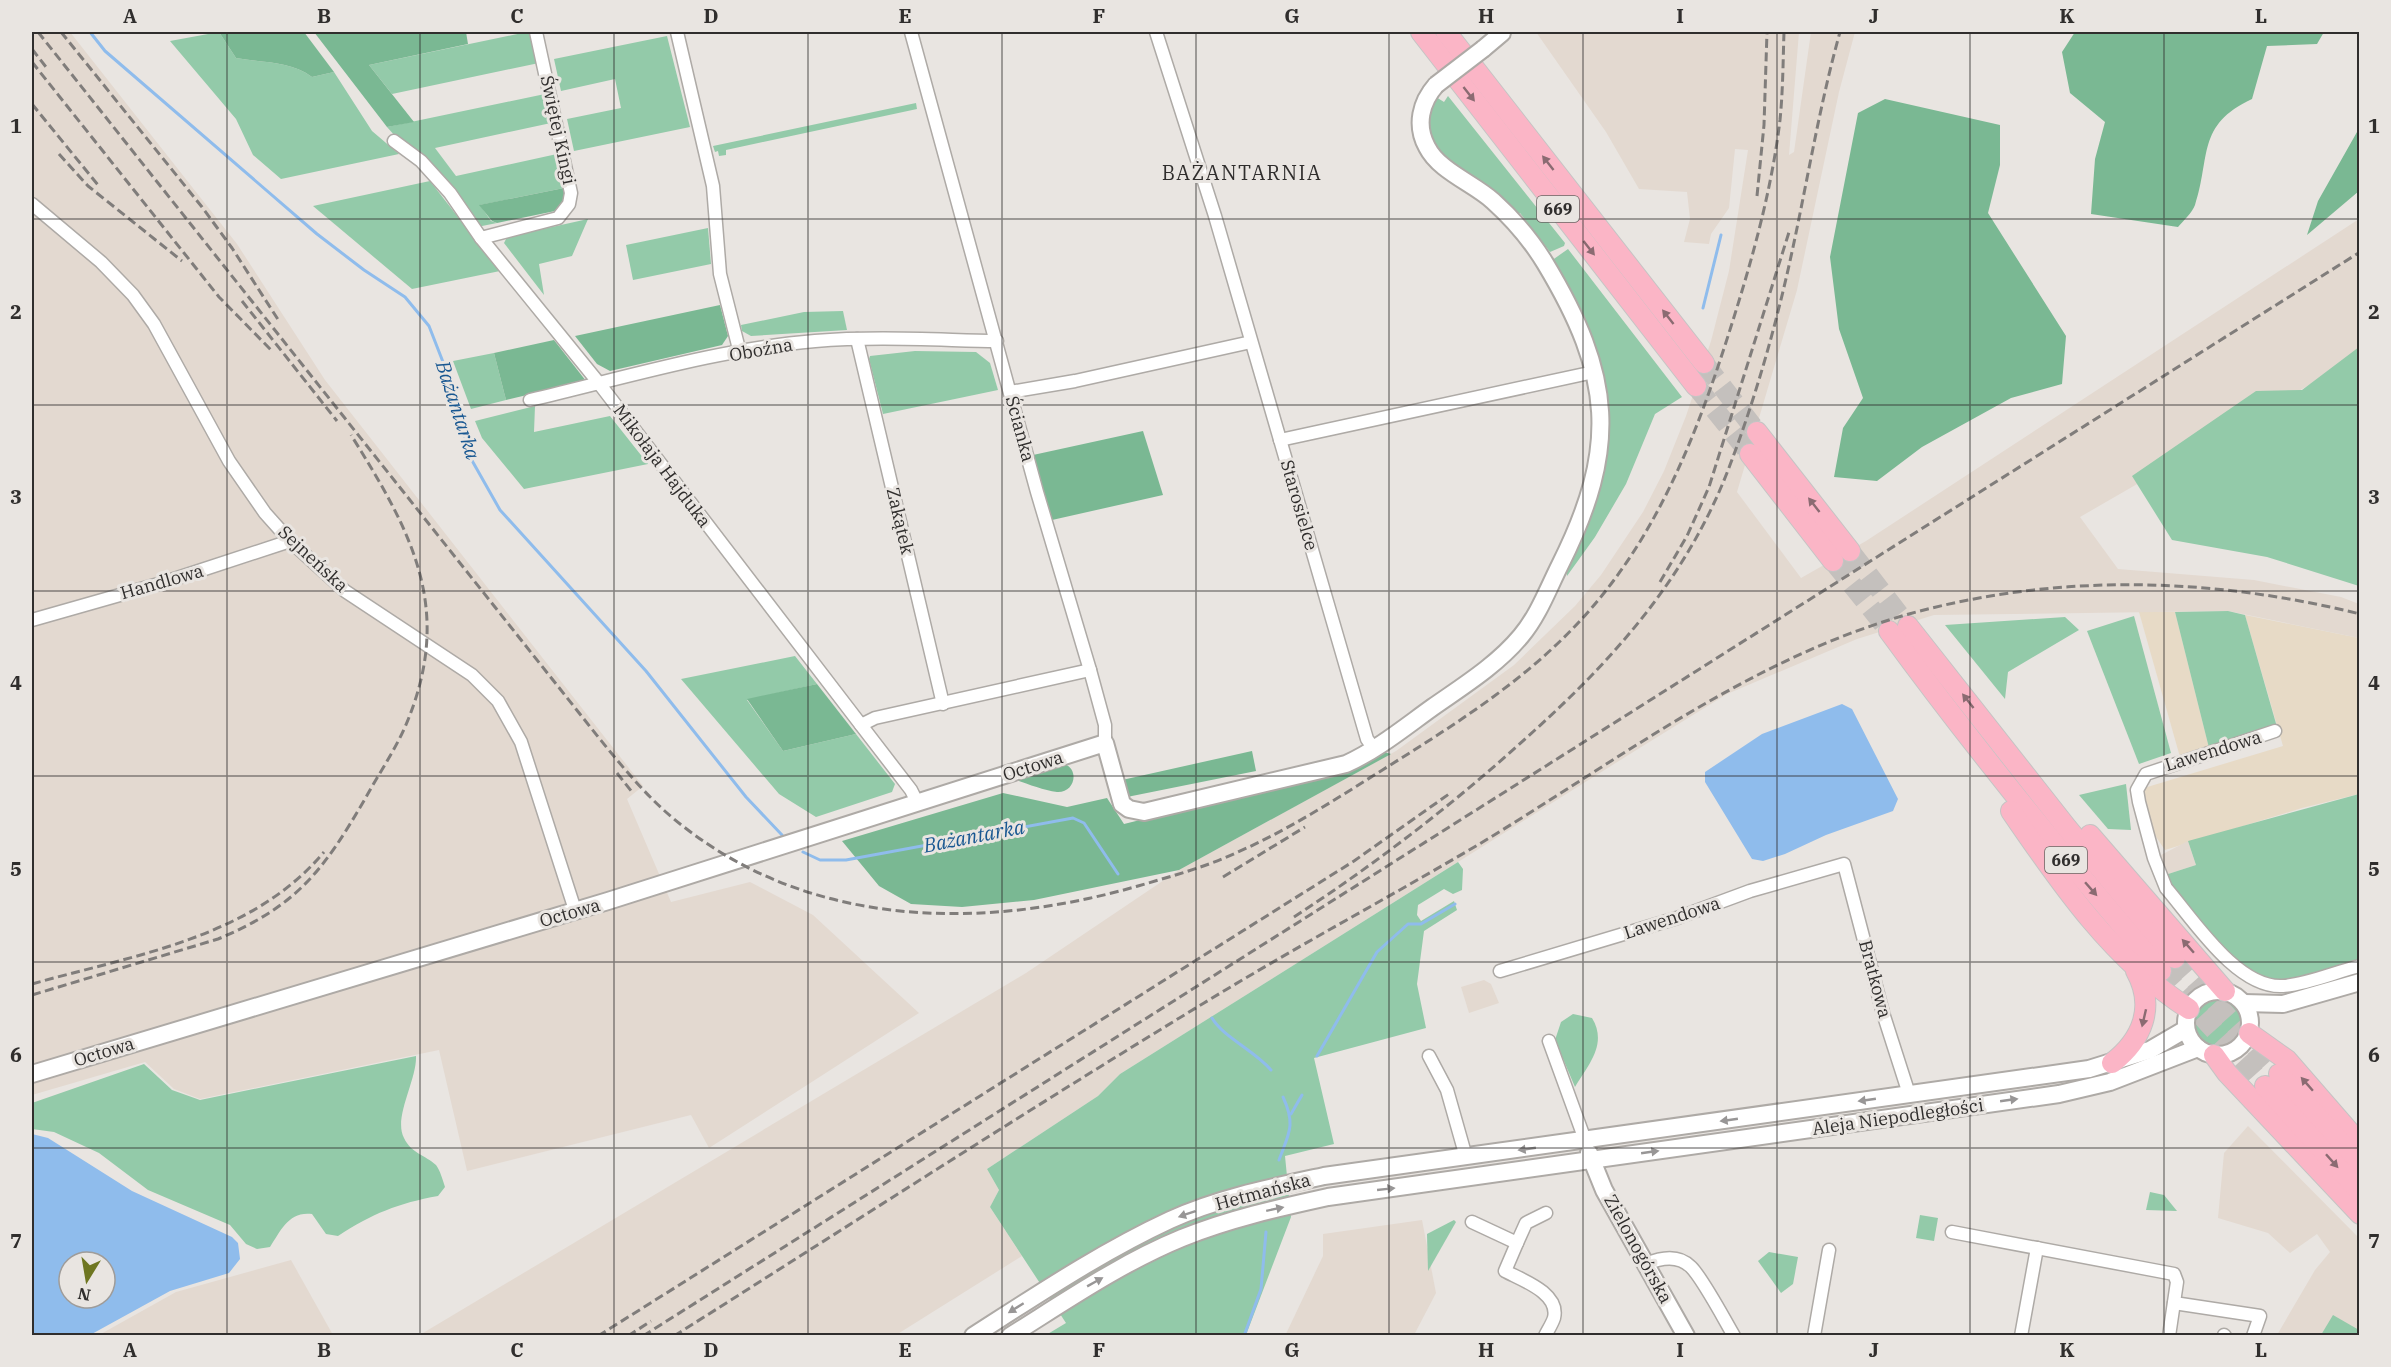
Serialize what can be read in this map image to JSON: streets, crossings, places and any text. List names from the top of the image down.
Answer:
{
  "streets": {
    "main road": ["669"],
    "street": [
      "Świętej Kingi",
      "Oboźna",
      "Ścianka",
      "Mikołaja Hajduka",
      "Starosielce",
      "Zakątek",
      "Sejneńska",
      "Handlowa",
      "Lawendowa",
      "Octowa",
      "Bratkowa",
      "Aleja Niepodległości",
      "Hetmańska",
      "Zielonogórska"
    ]
  },
  "crossings": [
    ["Świętej Kingi", "Mikołaja Hajduka"],
    ["Oboźna", "Ścianka"],
    ["Oboźna", "Mikołaja Hajduka"],
    ["Oboźna", "Zakątek"],
    ["Ścianka", "Starosielce"],
    ["Ścianka", "Octowa"],
    ["Mikołaja Hajduka", "Octowa"],
    ["Sejneńska", "Handlowa"],
    ["Sejneńska", "Octowa"],
    ["Lawendowa", "Bratkowa"],
    ["Bratkowa", "Aleja Niepodległości"],
    ["Aleja Niepodległości", "Hetmańska"],
    ["Aleja Niepodległości", "Zielonogórska"],
    ["Hetmańska", "Zielonogórska"]
  ],
  "districts": ["BAŻANTARNIA"],
  "water": ["Bażantarka"],
  "north": "bottom",
  "grid": {
    "columns": [
      "A",
      "B",
      "C",
      "D",
      "E",
      "F",
      "G",
      "H",
      "I",
      "J",
      "K",
      "L"
    ],
    "rows": [
      "1",
      "2",
      "3",
      "4",
      "5",
      "6",
      "7"
    ]
  }
}
